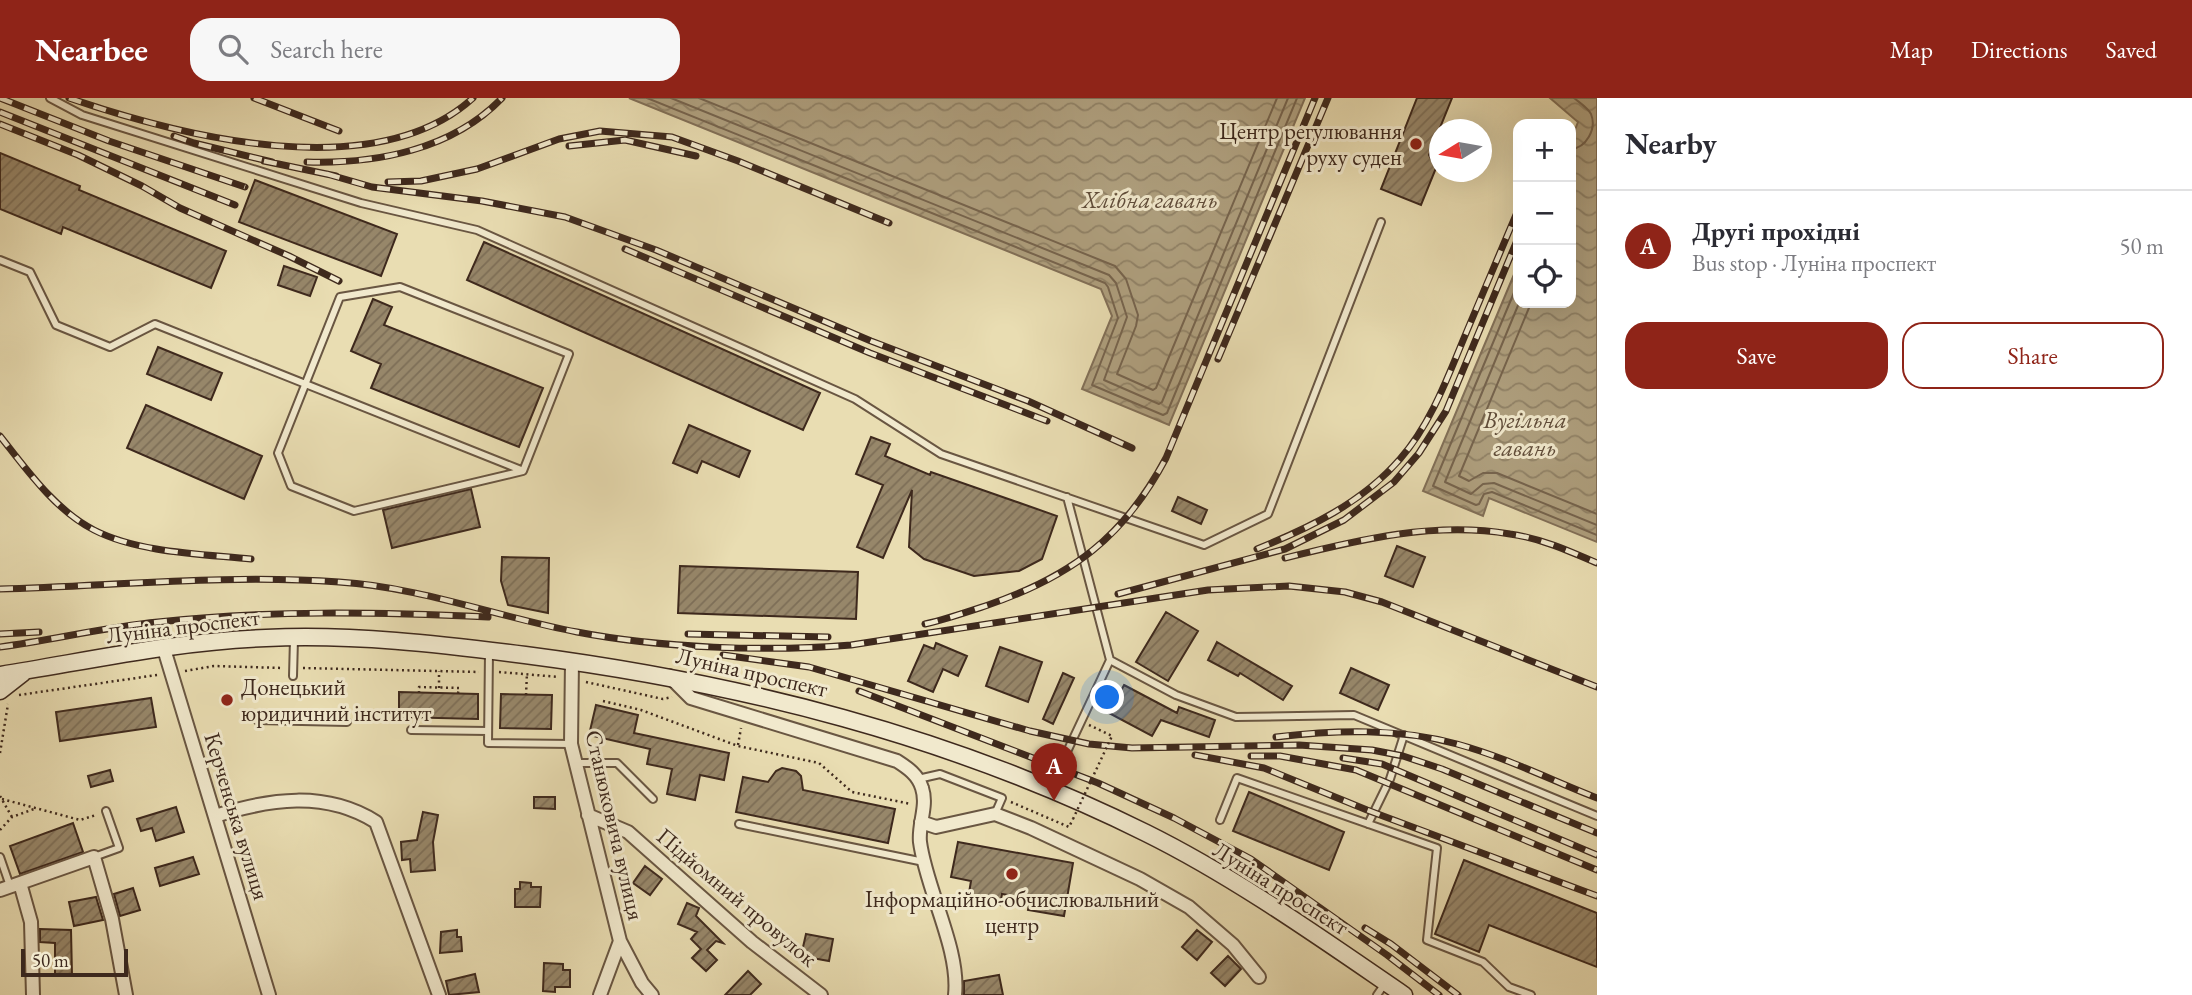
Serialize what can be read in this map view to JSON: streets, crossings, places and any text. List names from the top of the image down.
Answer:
{
  "streets": {
    "street": [
      "Луніна проспект",
      "Керченська вулиця",
      "Станюковича вулиця",
      "Підйомний провулок"
    ]
  },
  "crossings": [
    ["Луніна проспект", "Керченська вулиця"],
    ["Луніна проспект", "Станюковича вулиця"],
    ["Станюковича вулиця", "Підйомний провулок"]
  ],
  "water": ["Хлібна гавань", "Вугільна гавань"],
  "places": ["Центр регулювання руху суден", "Донецький юридичний інститут", "Інформаційно-обчислювальний центр"],
  "scale_bar": "50 m",
  "north": "left",
  "page": {
    "header": "Nearbee",
    "search": "Search here",
    "nav": ["Map", "Directions", "Saved"],
    "heading": "Nearby",
    "map_buttons": ["+", "−"],
    "list": [
      {
        "mark": "A",
        "name": "Другі прохідні",
        "note": "Bus stop · Луніна проспект",
        "value": "50 m"
      }
    ],
    "buttons": ["Save", "Share"],
    "pins": "A",
    "scale": "50 m"
  }
}
